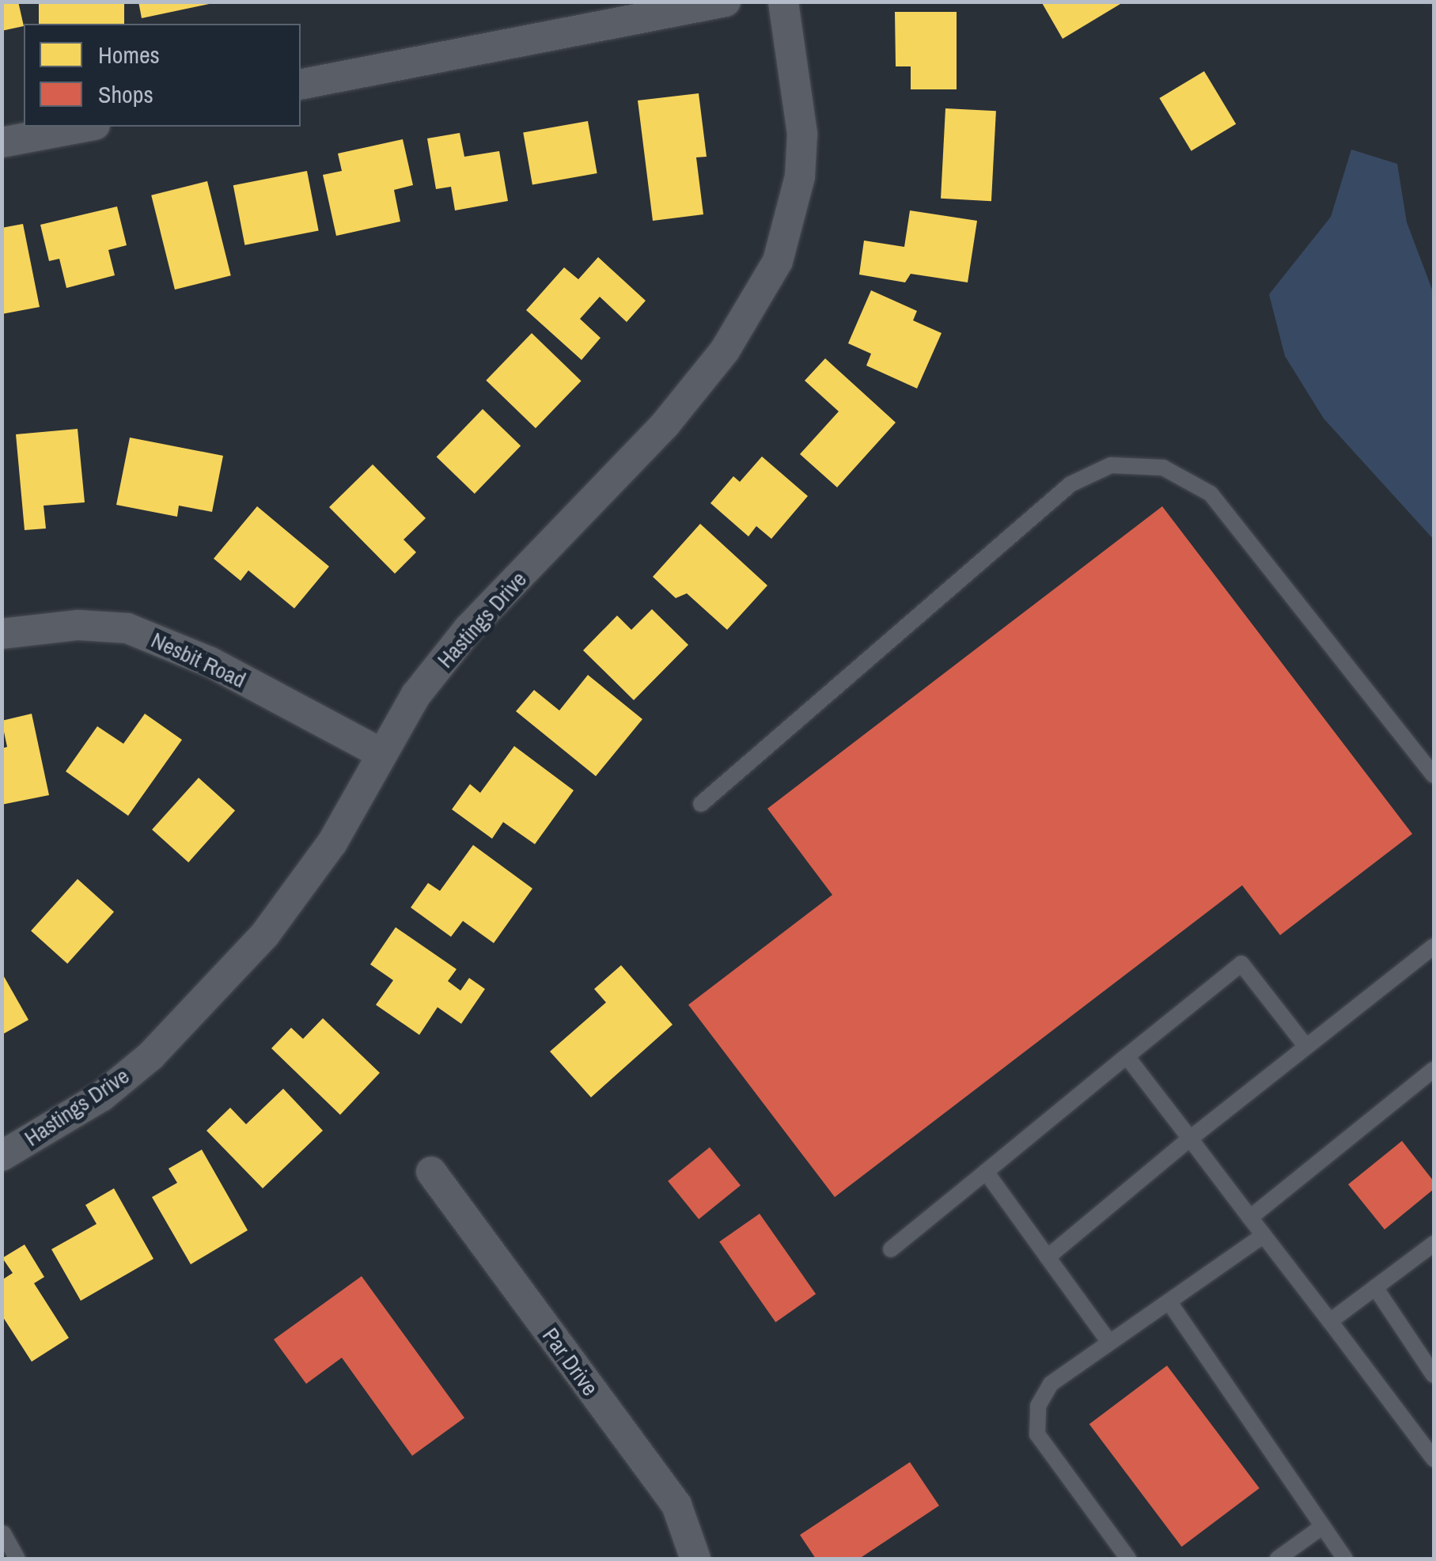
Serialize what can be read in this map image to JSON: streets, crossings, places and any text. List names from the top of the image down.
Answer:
{
  "streets": {
    "street": ["Hastings Drive", "Nesbit Road", "Par Drive"]
  },
  "crossings": [
    ["Hastings Drive", "Nesbit Road"]
  ],
  "legend": ["Homes", "Shops"]
}
